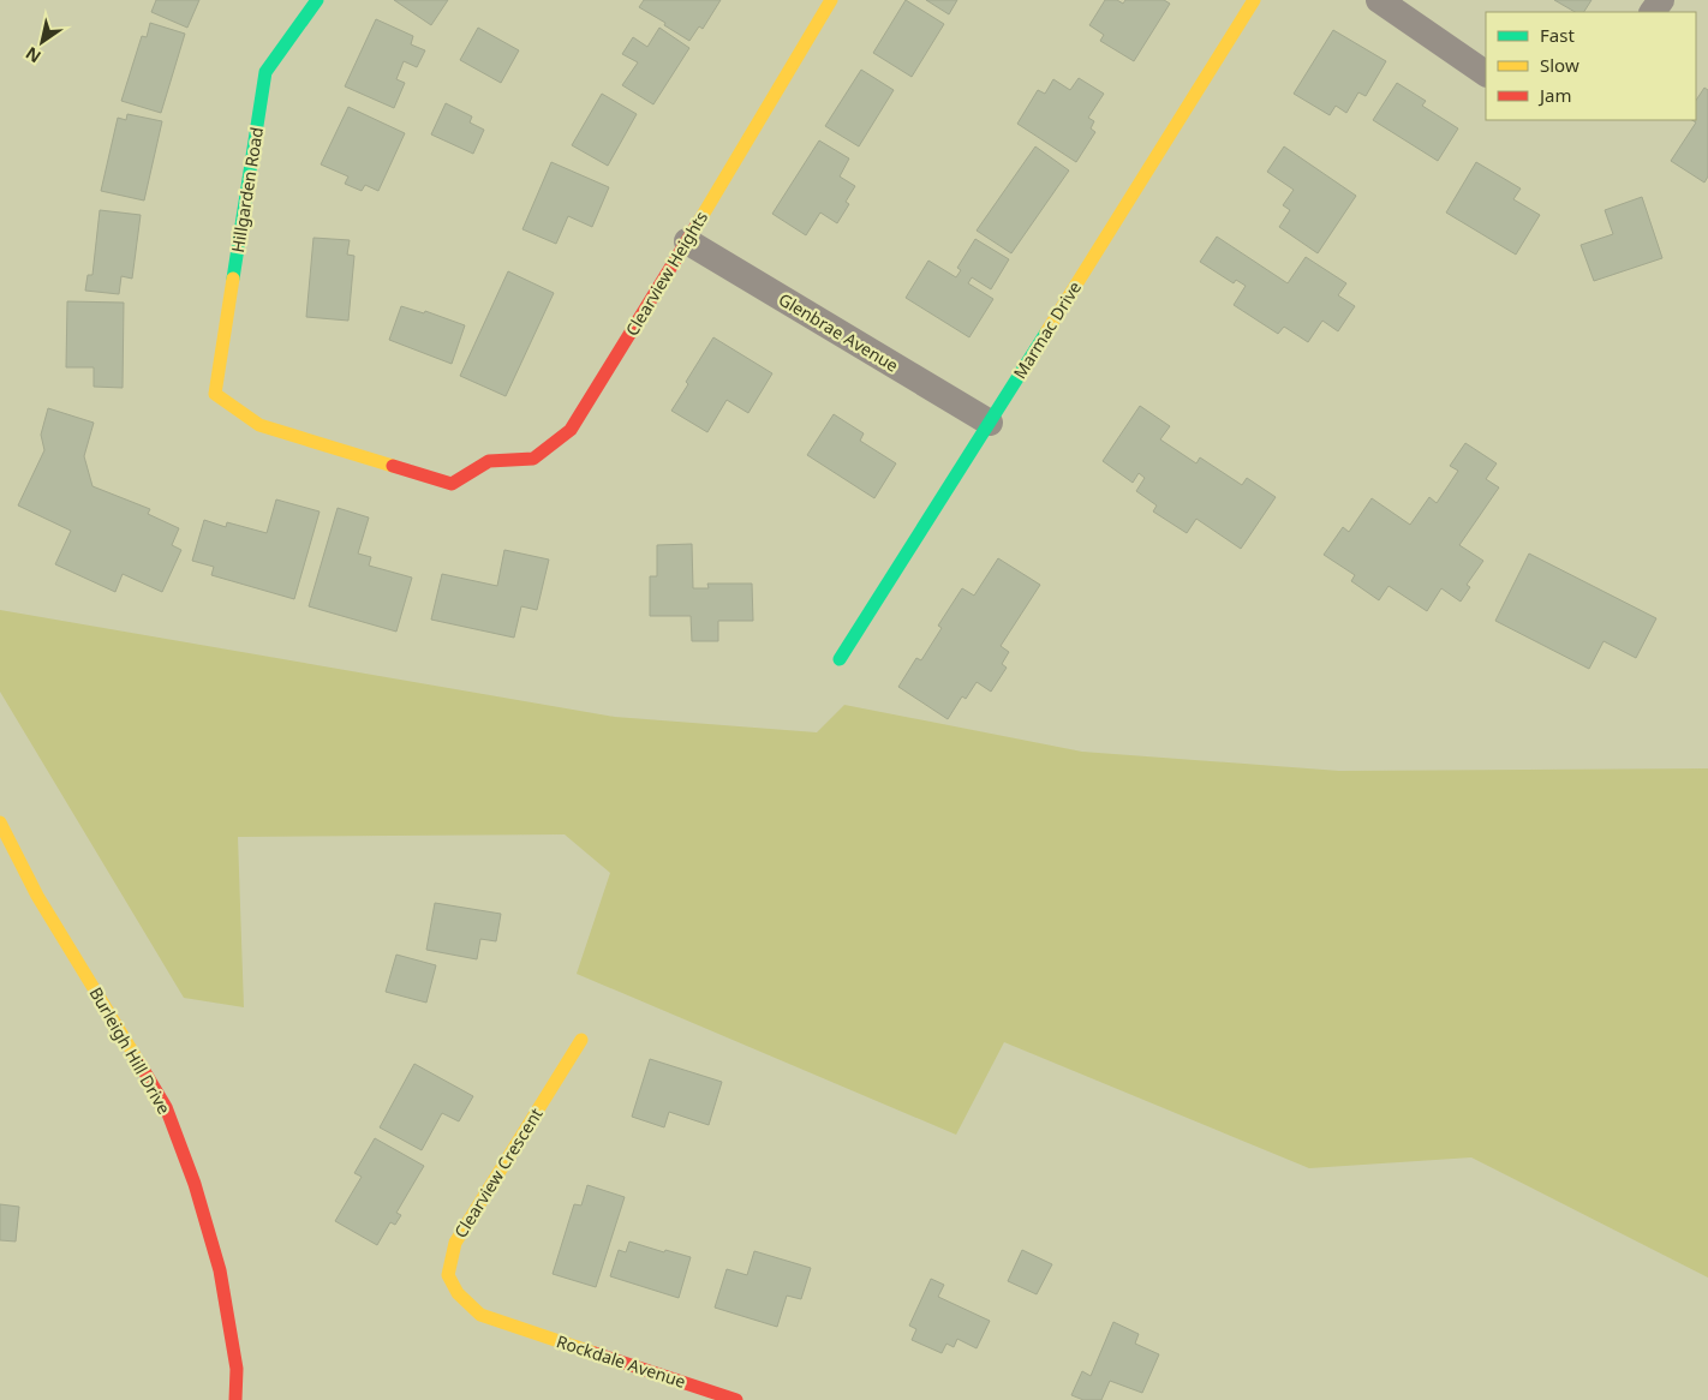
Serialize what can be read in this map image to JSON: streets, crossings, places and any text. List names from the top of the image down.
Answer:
{
  "streets": {
    "street": [
      "Hillgarden Road",
      "Clearview Heights",
      "Marmac Drive",
      "Glenbrae Avenue",
      "Burleigh Hill Drive",
      "Clearview Crescent",
      "Rockdale Avenue"
    ]
  },
  "crossings": [
    ["Hillgarden Road", "Clearview Heights"],
    ["Clearview Heights", "Glenbrae Avenue"],
    ["Marmac Drive", "Glenbrae Avenue"],
    ["Clearview Crescent", "Rockdale Avenue"]
  ],
  "legend": ["Fast", "Slow", "Jam"],
  "north": "bottom left"
}
